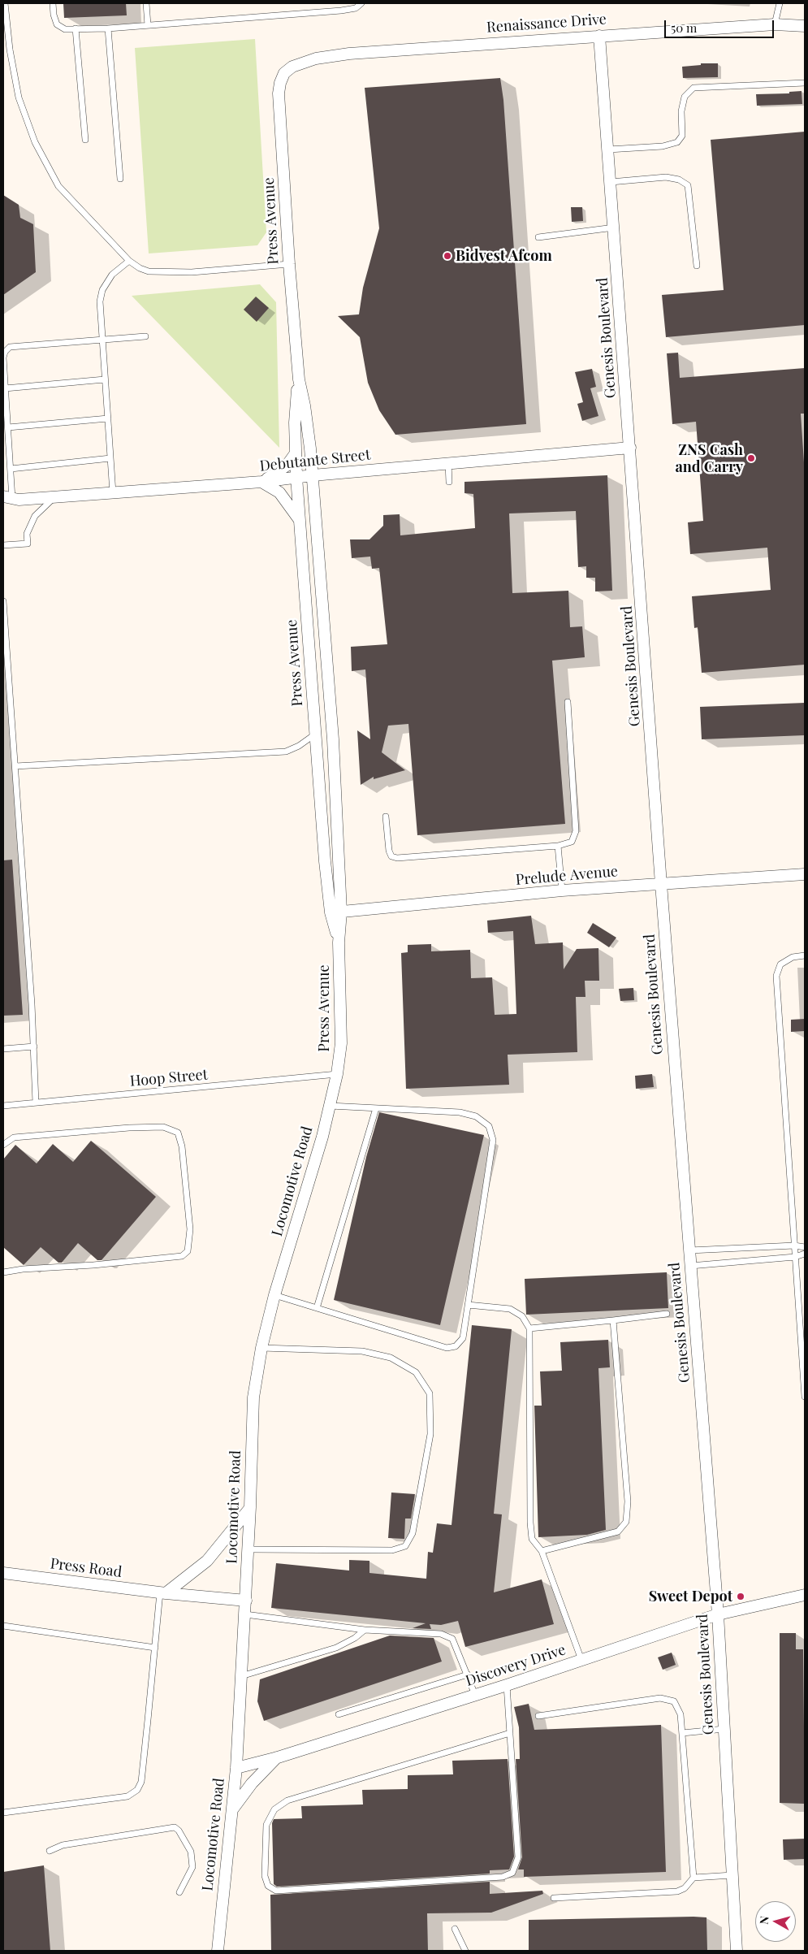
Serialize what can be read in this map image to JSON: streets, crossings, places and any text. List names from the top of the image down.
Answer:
{
  "streets": {
    "street": [
      "Renaissance Drive",
      "Press Avenue",
      "Genesis Boulevard",
      "Debutante Street",
      "Prelude Avenue",
      "Locomotive Road",
      "Press Road",
      "Discovery Drive"
    ],
    "lane": ["Hoop Street"]
  },
  "crossings": [
    ["Renaissance Drive", "Press Avenue"],
    ["Renaissance Drive", "Genesis Boulevard"],
    ["Press Avenue", "Debutante Street"],
    ["Press Avenue", "Prelude Avenue"],
    ["Press Avenue", "Hoop Street"],
    ["Press Avenue", "Locomotive Road"],
    ["Genesis Boulevard", "Debutante Street"],
    ["Genesis Boulevard", "Prelude Avenue"],
    ["Genesis Boulevard", "Discovery Drive"],
    ["Hoop Street", "Locomotive Road"],
    ["Locomotive Road", "Press Road"],
    ["Locomotive Road", "Discovery Drive"]
  ],
  "places": ["Bidvest Afcom", "ZNS Cash and Carry", "Sweet Depot"],
  "scale_bar": "50 m",
  "north": "left"
}
